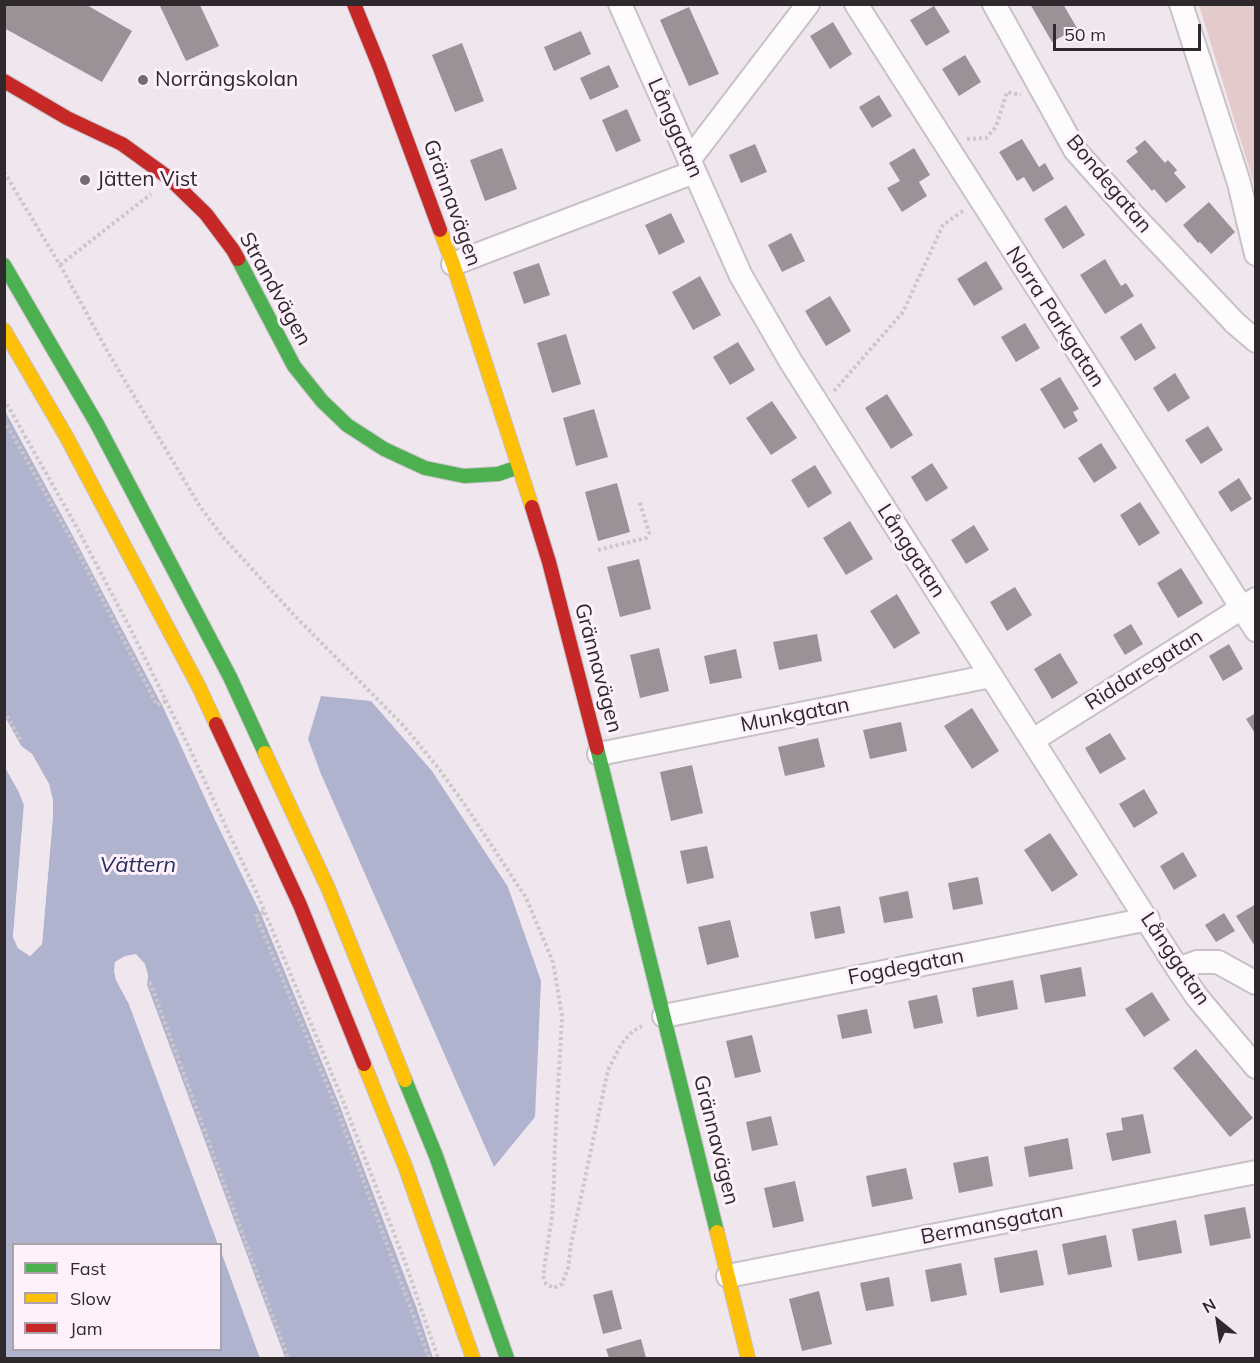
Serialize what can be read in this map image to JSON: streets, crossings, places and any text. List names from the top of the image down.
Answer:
{
  "streets": {
    "main road": ["Grännavägen", "Strandvägen"],
    "street": [
      "Långgatan",
      "Bondegatan",
      "Norra Parkgatan",
      "Riddaregatan",
      "Munkgatan",
      "Fogdegatan",
      "Bermansgatan"
    ]
  },
  "crossings": [
    ["Långgatan", "Riddaregatan"],
    ["Långgatan", "Munkgatan"],
    ["Långgatan", "Fogdegatan"],
    ["Grännavägen", "Strandvägen"],
    ["Grännavägen", "Munkgatan"],
    ["Grännavägen", "Fogdegatan"],
    ["Grännavägen", "Bermansgatan"],
    ["Norra Parkgatan", "Riddaregatan"]
  ],
  "water": ["Vättern"],
  "places": ["Norrängskolan", "Jätten Vist"],
  "legend": ["Fast", "Slow", "Jam"],
  "scale_bar": "50 m",
  "north": "top left"
}
